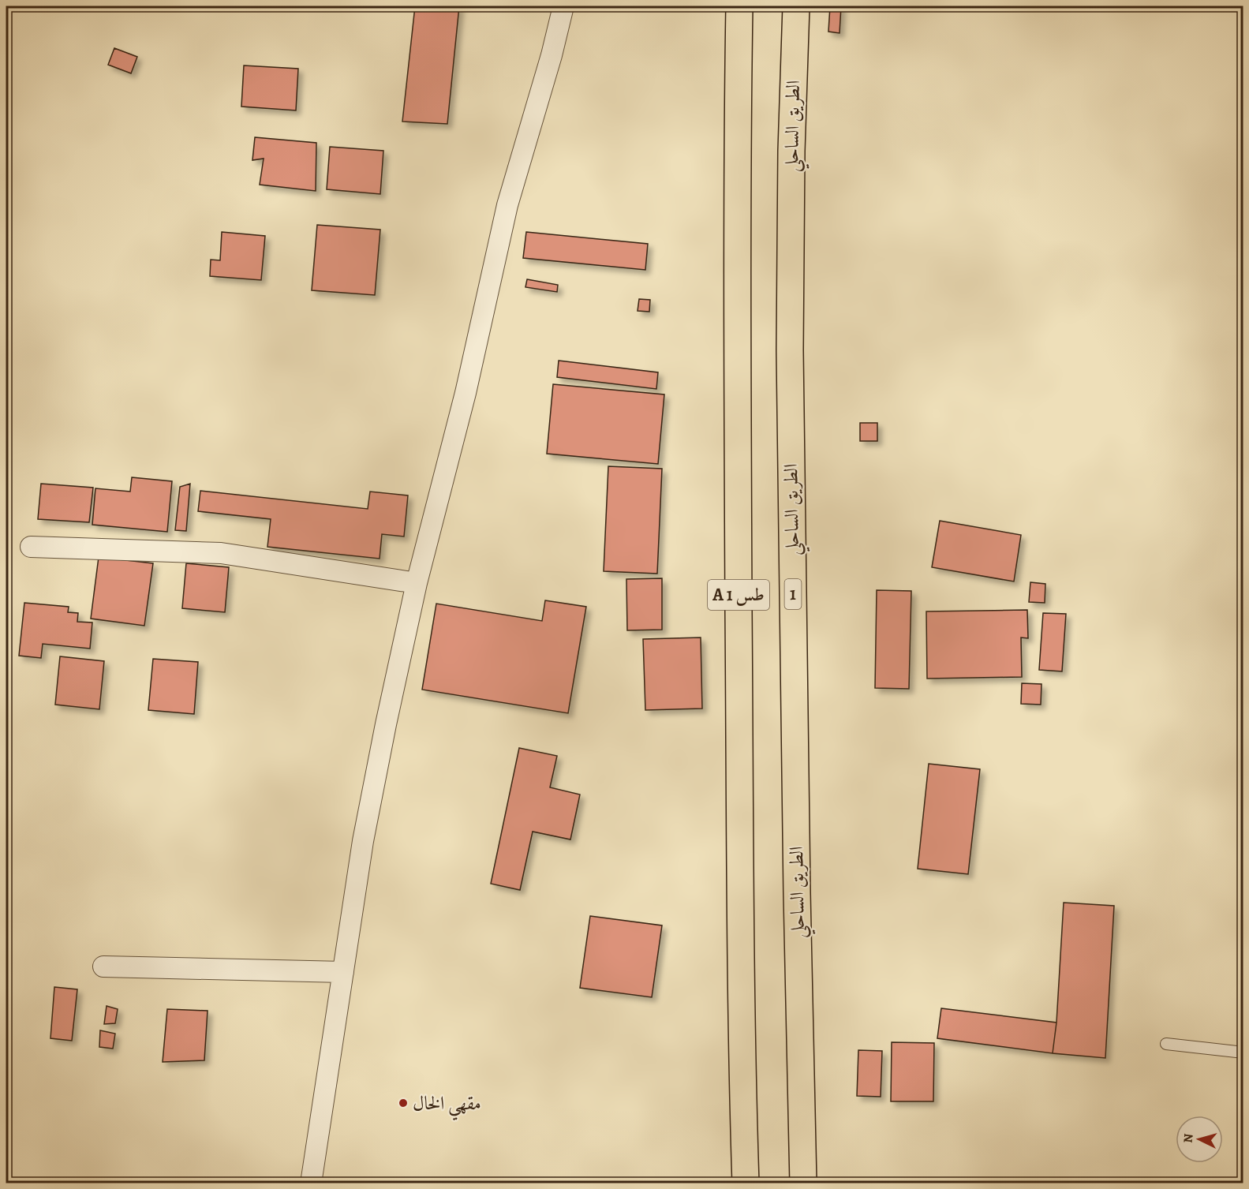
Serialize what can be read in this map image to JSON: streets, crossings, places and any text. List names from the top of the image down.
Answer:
{
  "streets": {
    "highway": ["الطريق الساحلي", "1", "A 1 طس"]
  },
  "places": ["مقهي الخال"],
  "north": "left"
}
